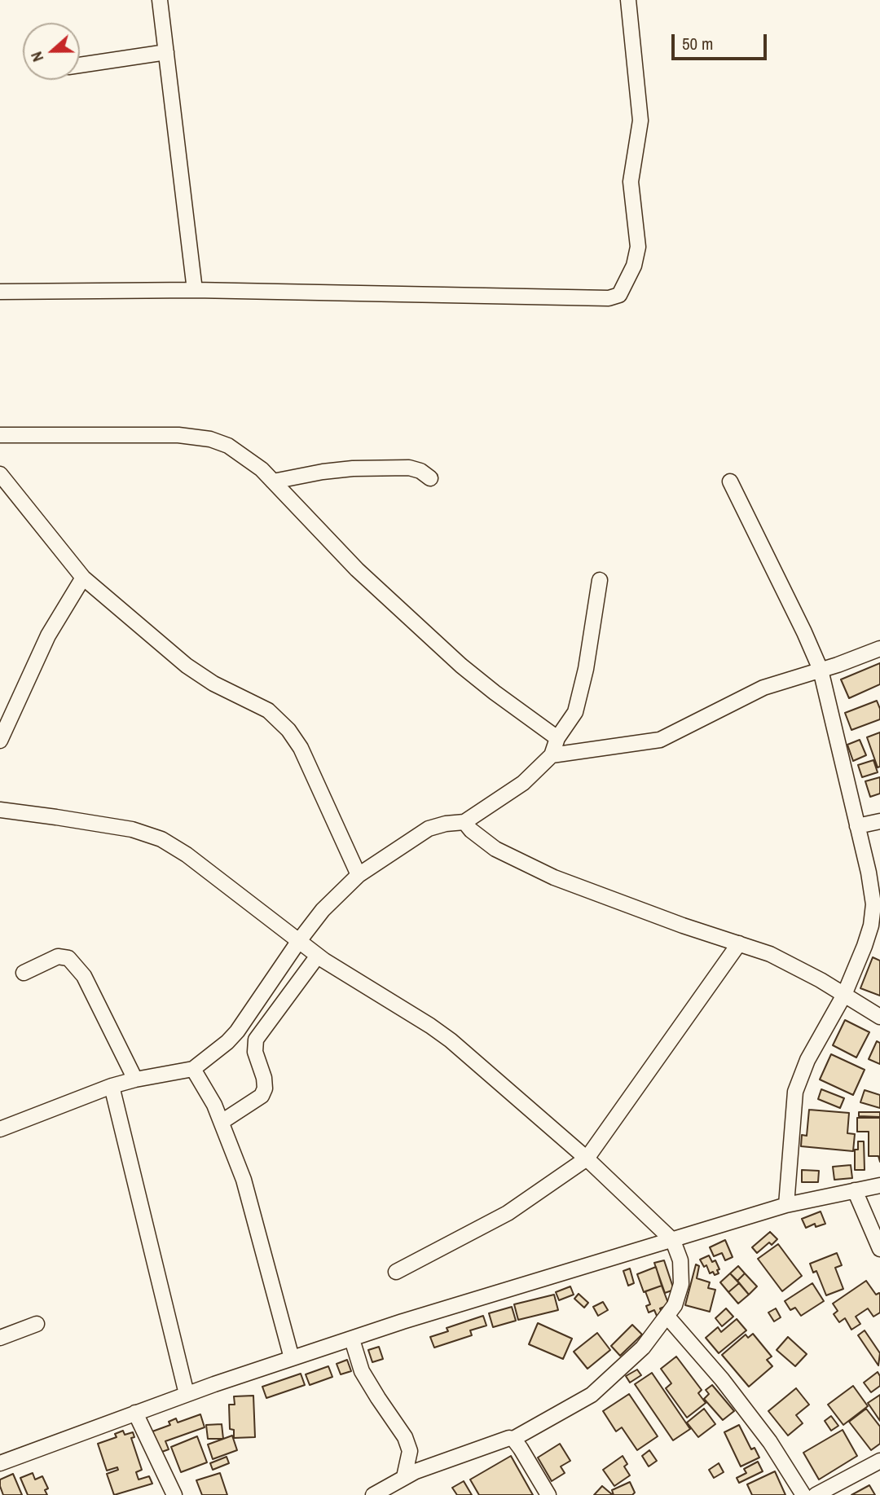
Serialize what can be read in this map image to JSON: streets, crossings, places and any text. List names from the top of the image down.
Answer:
{
  "scale_bar": "50 m",
  "north": "left"
}
